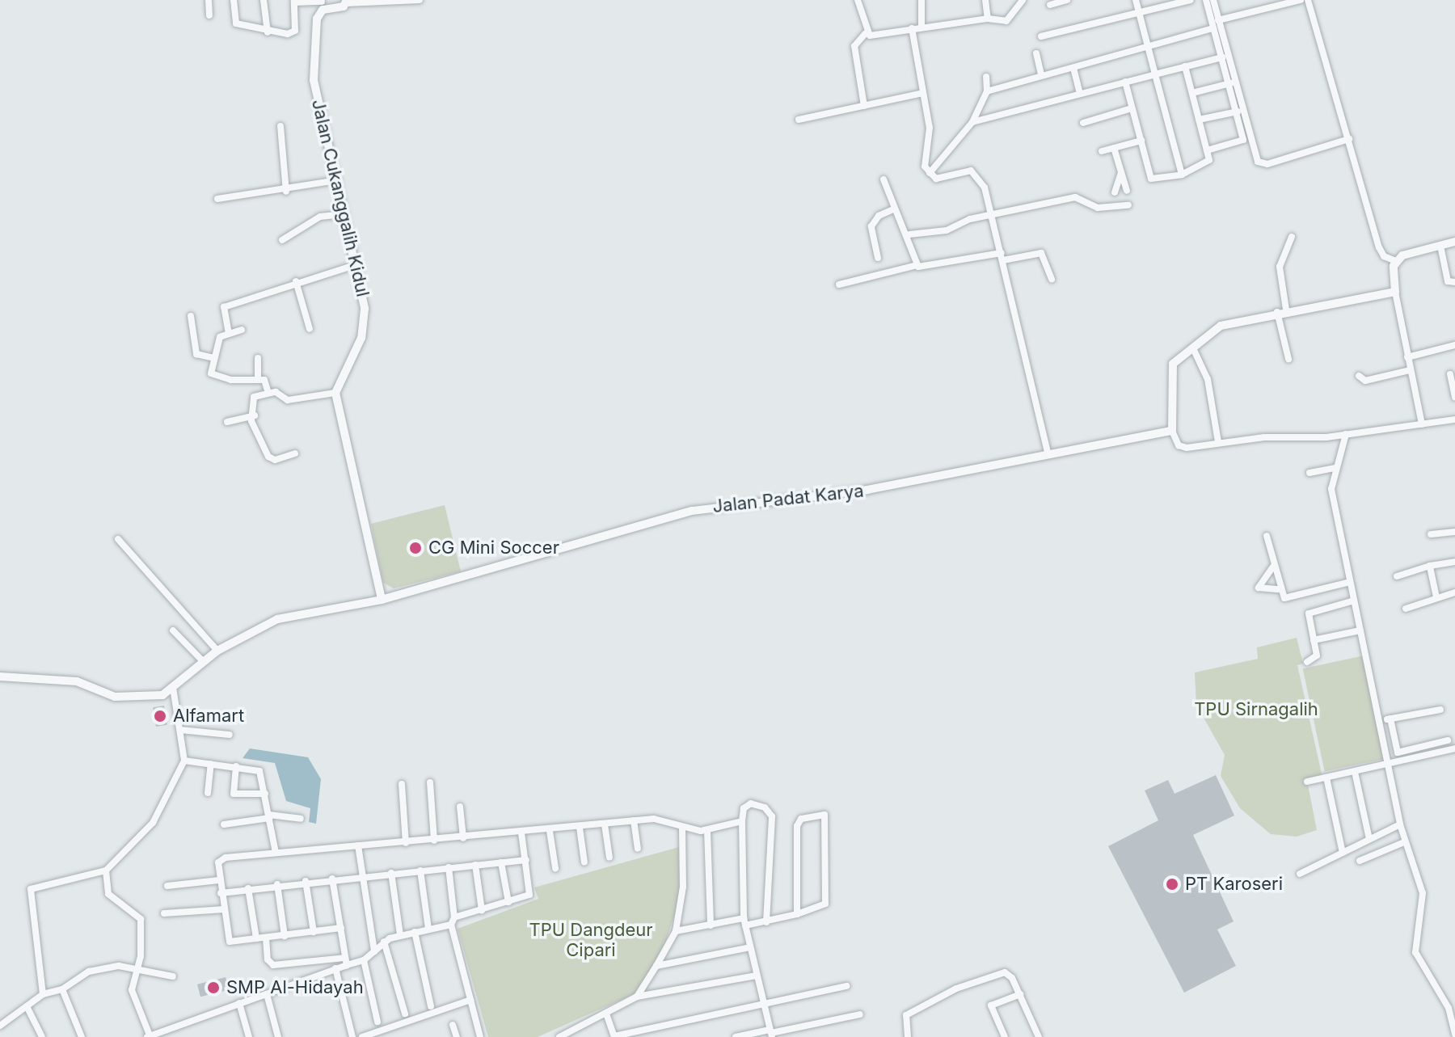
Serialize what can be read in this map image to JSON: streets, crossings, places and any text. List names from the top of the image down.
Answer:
{
  "streets": {
    "street": ["Jalan Cukanggalih Kidul", "Jalan Padat Karya"]
  },
  "parks": ["TPU Sirnagalih", "TPU Dangdeur Cipari"],
  "places": [
    "CG Mini Soccer",
    "Alfamart",
    "PT Karoseri",
    "SMP Al-Hidayah"
  ]
}
